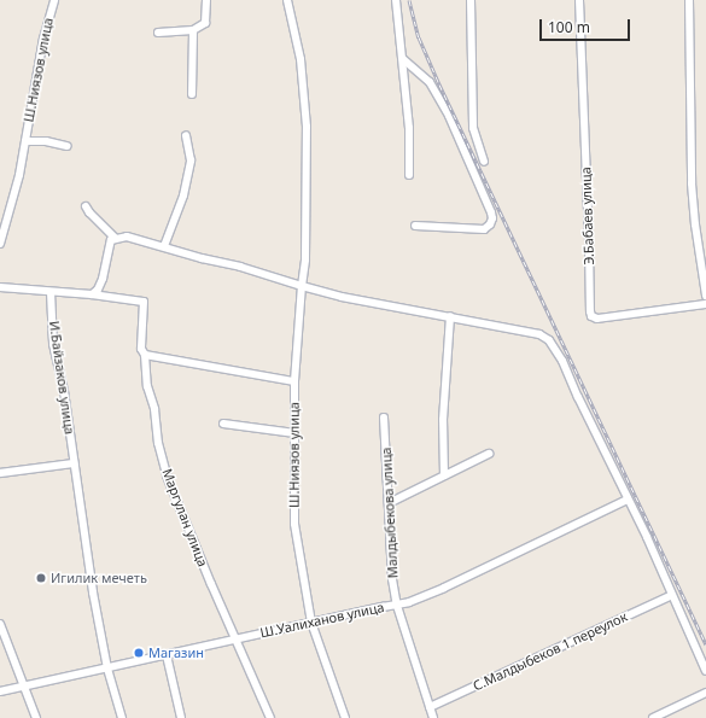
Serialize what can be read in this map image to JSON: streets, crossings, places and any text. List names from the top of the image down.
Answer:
{
  "streets": {
    "street": [
      "Ш.Ниязов улица",
      "Э.Бабаев улица",
      "И.Байзаков улица",
      "Малдыбекова улица",
      "Маргулан улица",
      "Ш.Уалиханов улица",
      "С.Малдыбеков 1 переулок"
    ]
  },
  "crossings": [
    ["Ш.Ниязов улица", "Ш.Уалиханов улица"],
    ["И.Байзаков улица", "Ш.Уалиханов улица"],
    ["Малдыбекова улица", "Ш.Уалиханов улица"],
    ["Малдыбекова улица", "С.Малдыбеков 1 переулок"],
    ["Маргулан улица", "Ш.Уалиханов улица"]
  ],
  "places": ["Игилик мечеть", "Магазин"],
  "scale_bar": "100 m"
}
